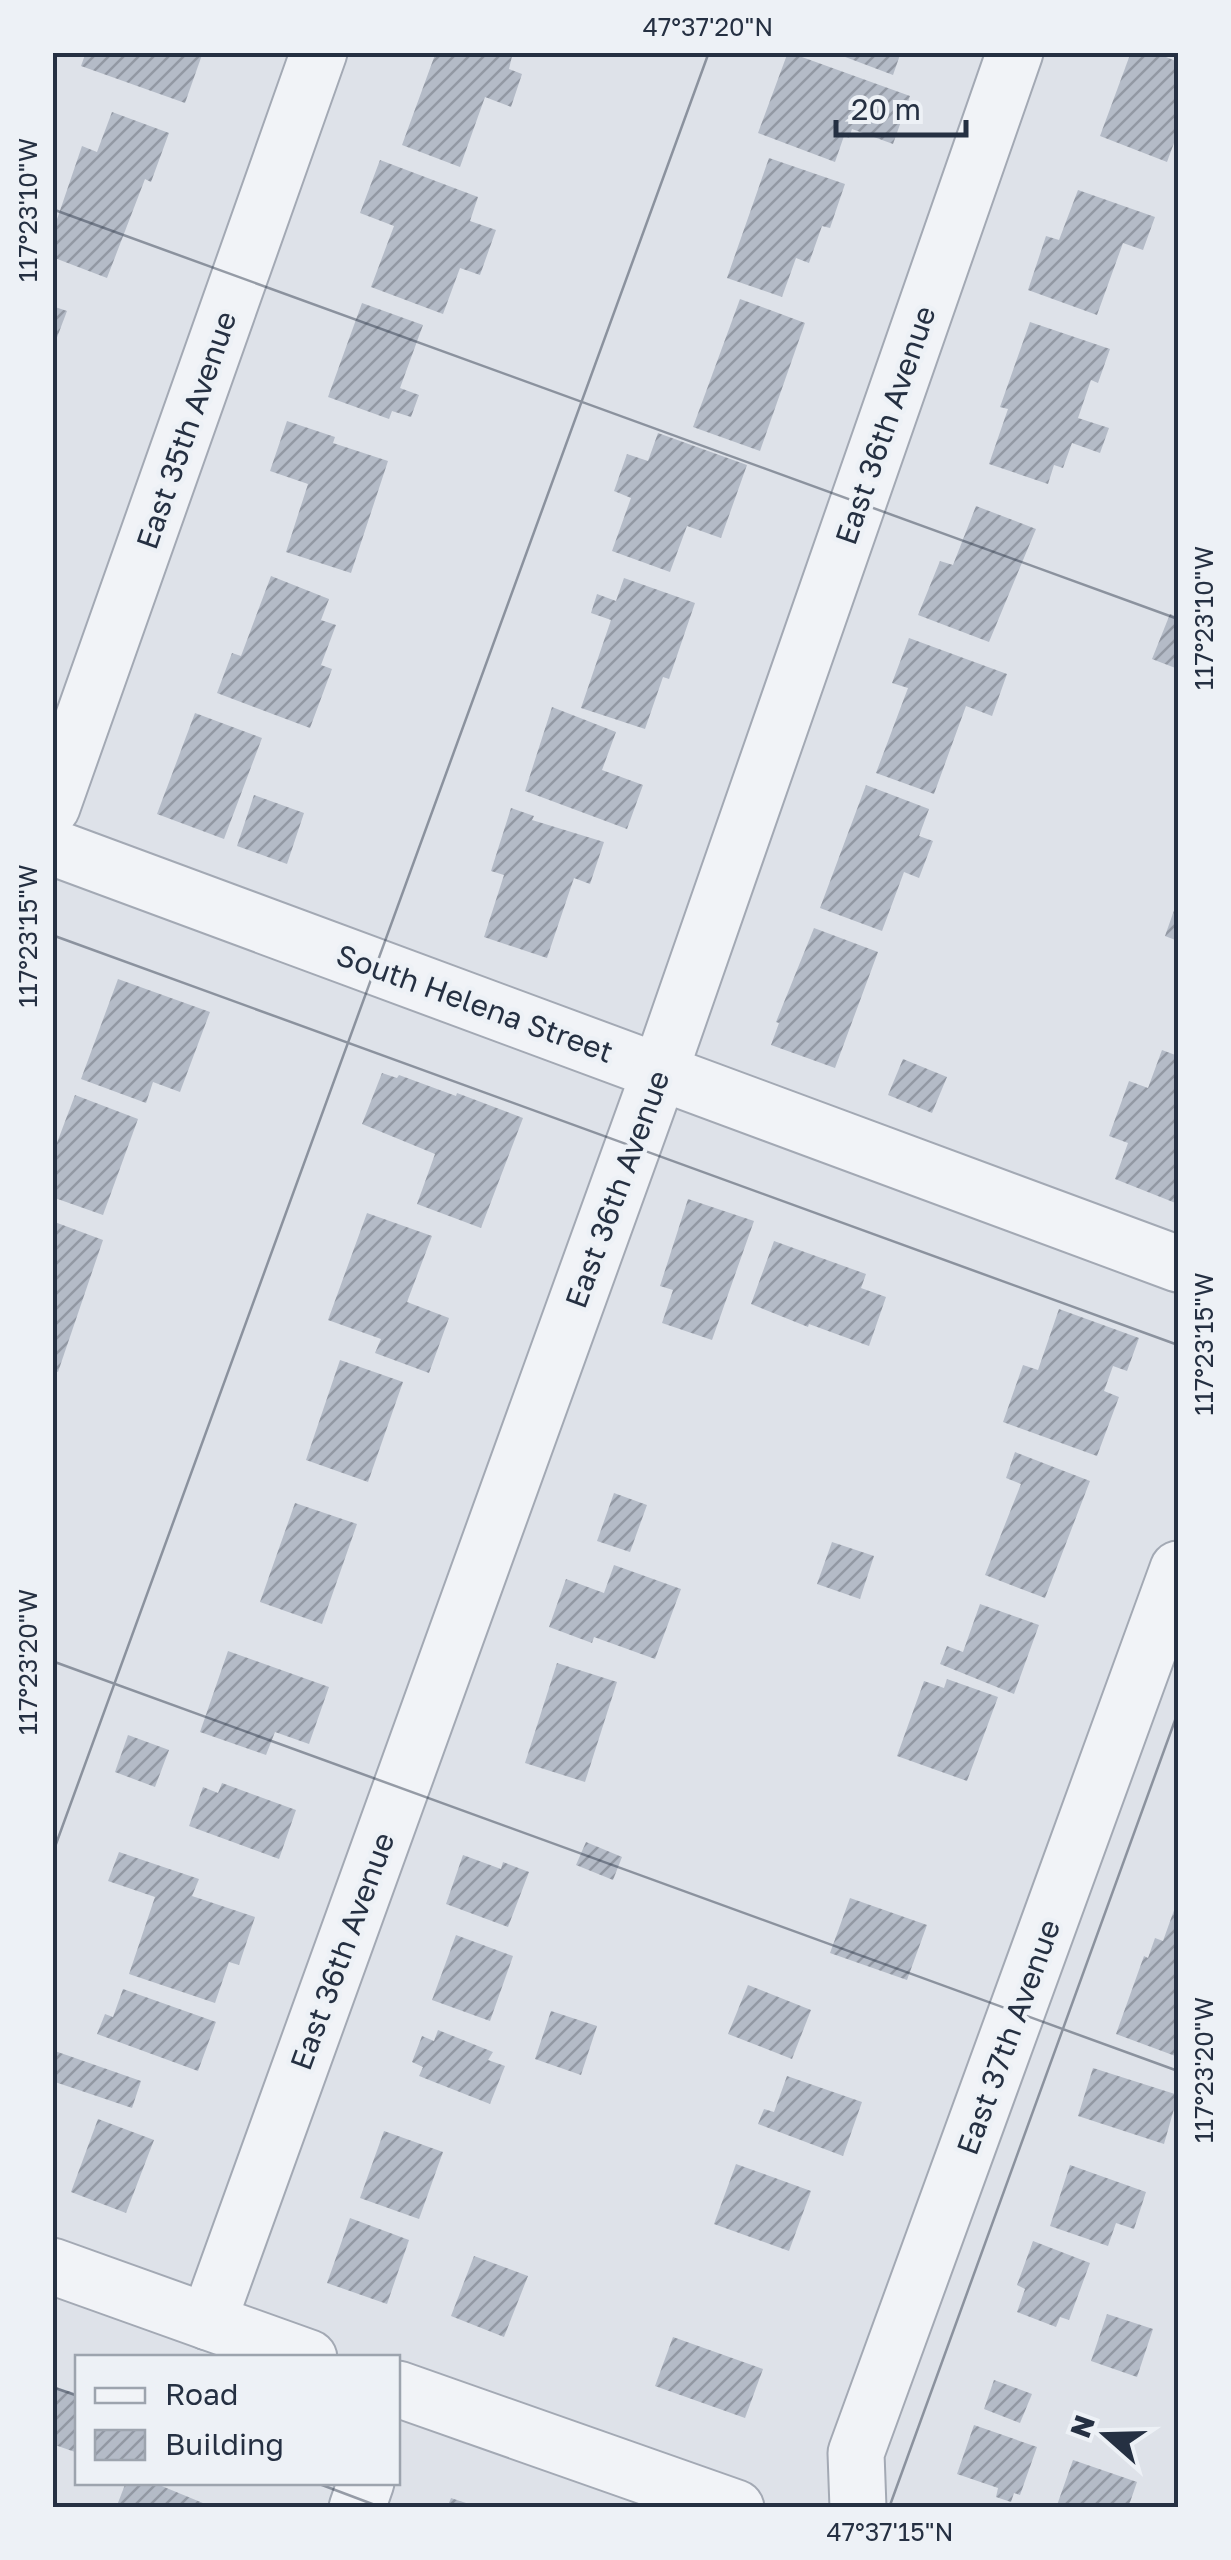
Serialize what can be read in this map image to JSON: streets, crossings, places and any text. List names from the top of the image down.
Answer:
{
  "streets": {
    "street": [
      "East 36th Avenue",
      "East 35th Avenue",
      "South Helena Street",
      "East 37th Avenue"
    ]
  },
  "crossings": [
    ["East 36th Avenue", "South Helena Street"]
  ],
  "legend": ["Road", "Building"],
  "scale_bar": "20 m",
  "north": "left",
  "coordinates": [
    "47°37'20\"N",
    "117°23'10\"W",
    "117°23'15\"W",
    "117°23'20\"W",
    "47°37'15\"N"
  ]
}
